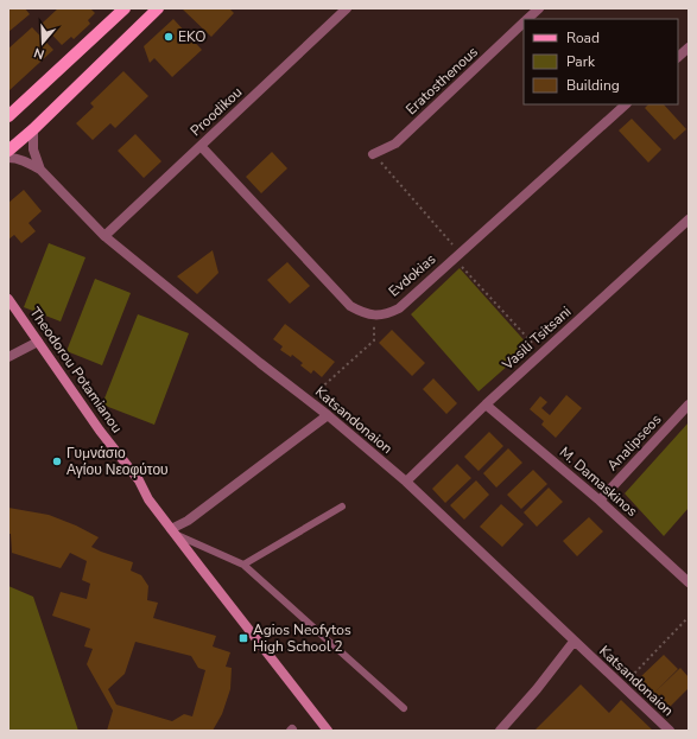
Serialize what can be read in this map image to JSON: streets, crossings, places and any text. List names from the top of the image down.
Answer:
{
  "streets": {
    "main road": ["Theodorou Potamianou"],
    "street": [
      "Eratosthenous",
      "Proodikou",
      "Evdokias",
      "Vasili Tsitsani",
      "Katsandonaion",
      "Analipseos",
      "M. Damaskinos"
    ]
  },
  "crossings": [
    ["Proodikou", "Katsandonaion"],
    ["Vasili Tsitsani", "Katsandonaion"],
    ["Vasili Tsitsani", "M. Damaskinos"],
    ["Analipseos", "M. Damaskinos"]
  ],
  "places": {
    "other": ["EKO", "Γυμνάσιο Αγίου Νεοφύτου"],
    "transit": ["Agios Neofytos High School 2"]
  },
  "legend": ["Road", "Park", "Building"],
  "north": "bottom"
}
